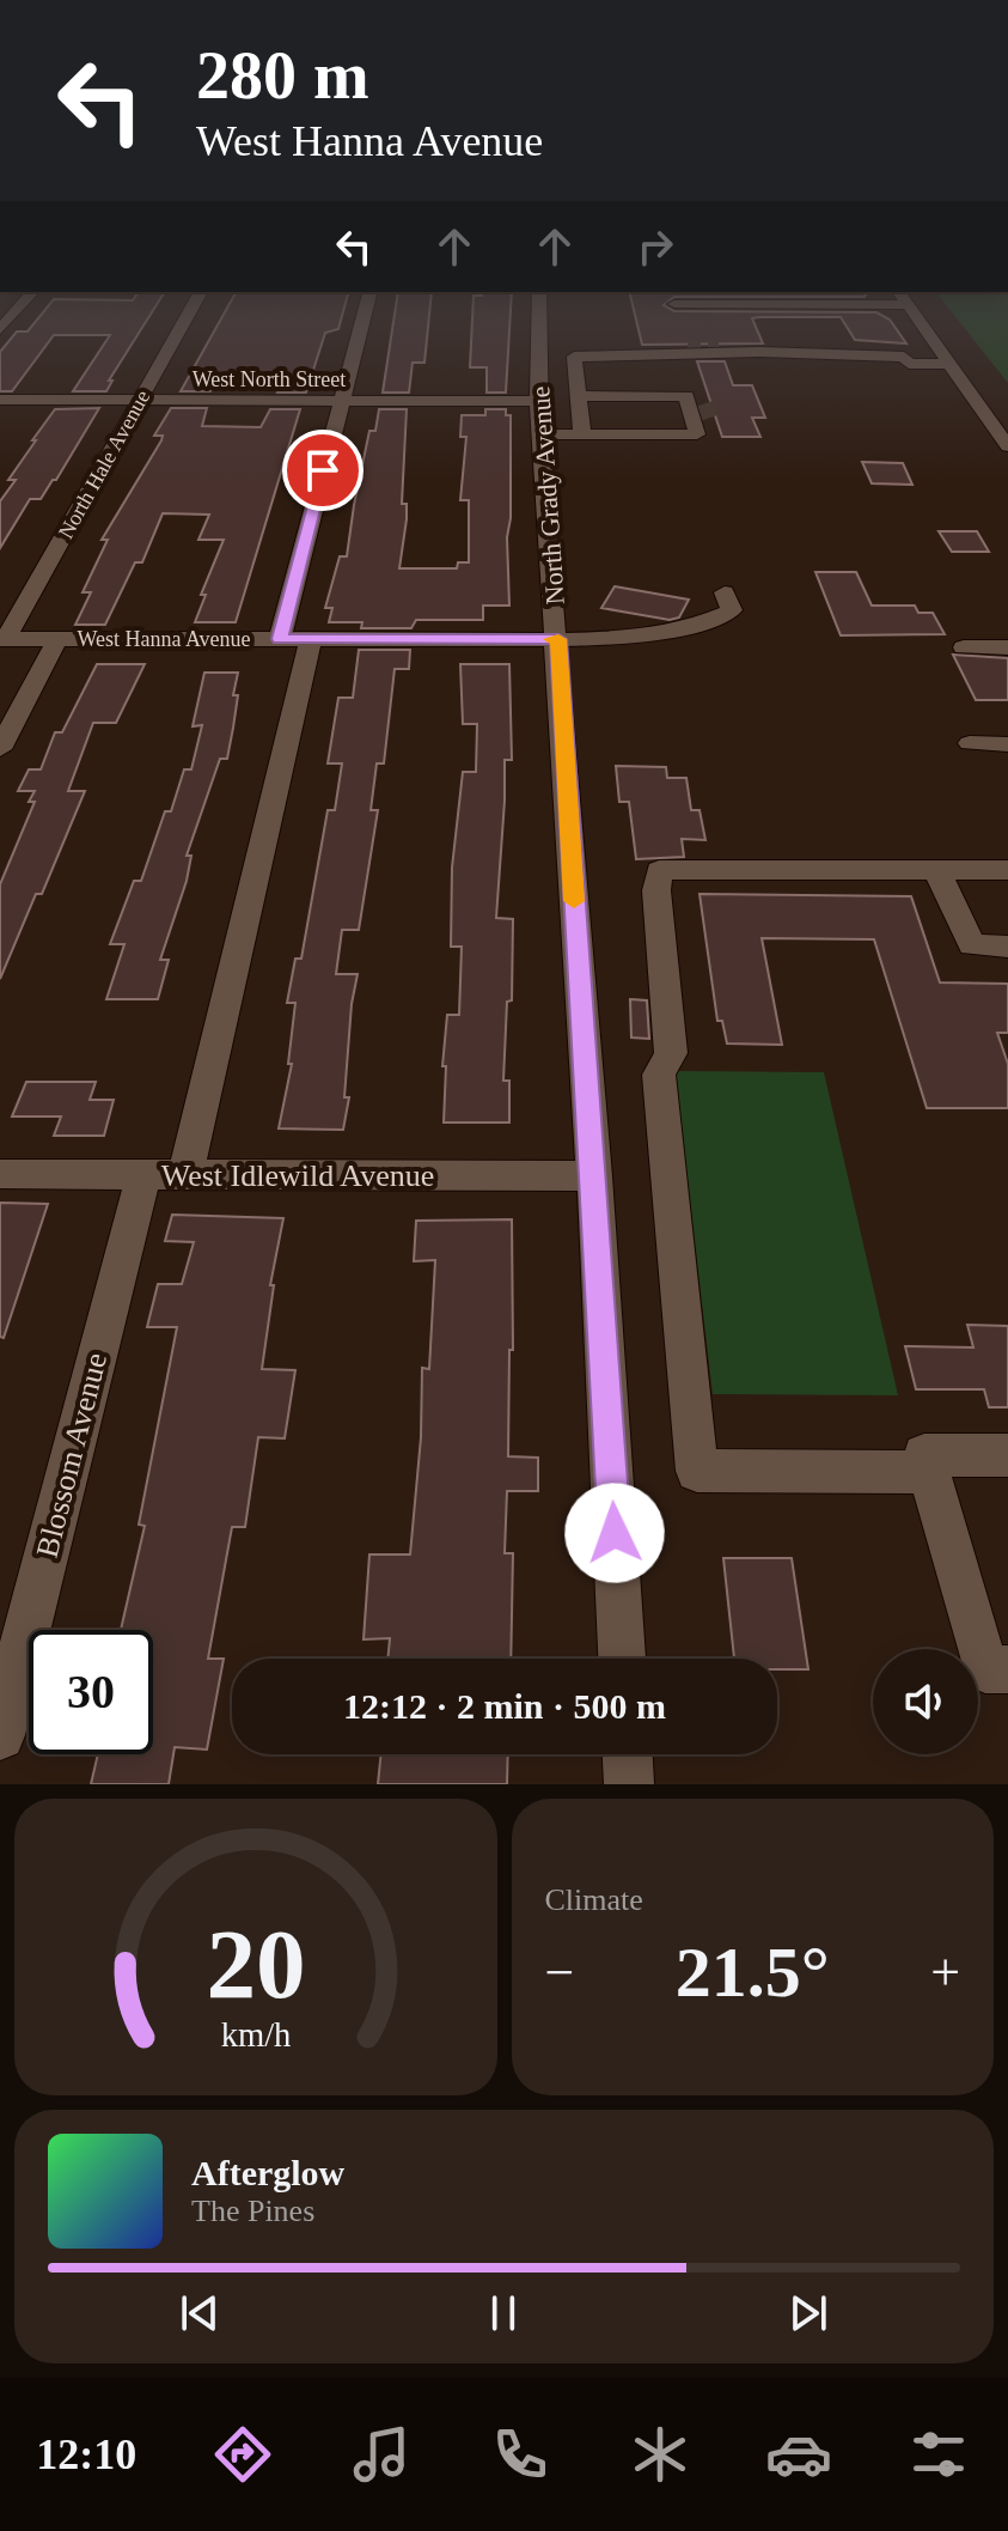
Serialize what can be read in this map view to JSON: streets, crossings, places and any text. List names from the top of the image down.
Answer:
{
  "streets": {
    "street": [
      "West North Street",
      "North Hale Avenue",
      "North Grady Avenue",
      "West Hanna Avenue",
      "West Idlewild Avenue",
      "Blossom Avenue"
    ]
  },
  "crossings": [
    ["West North Street", "North Hale Avenue"],
    ["West North Street", "North Grady Avenue"],
    ["North Hale Avenue", "West Hanna Avenue"],
    ["North Grady Avenue", "West Hanna Avenue"],
    ["North Grady Avenue", "West Idlewild Avenue"],
    ["West Idlewild Avenue", "Blossom Avenue"]
  ],
  "page": {
    "turn": ["280 m", "West Hanna Avenue"],
    "limit": "30",
    "trip": "12:12 · 2 min · 500 m",
    "tile": "Climate",
    "heat": ["−", "21.5°", "+"],
    "song": ["Afterglow", "The Pines"],
    "tabs": "12:10",
    "gauge": ["20", "km/h"]
  }
}
